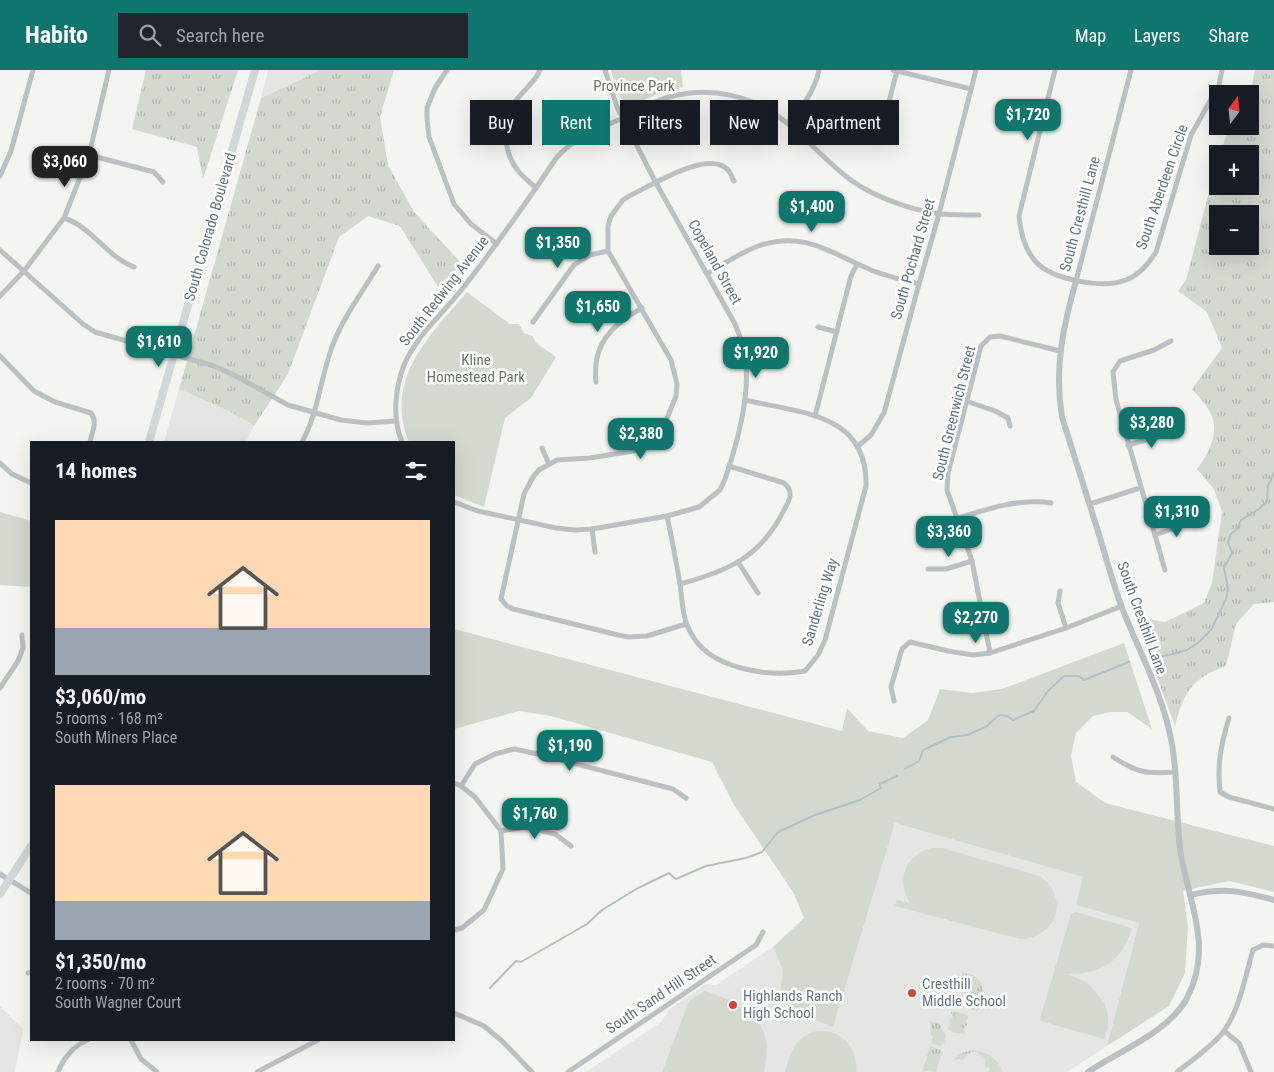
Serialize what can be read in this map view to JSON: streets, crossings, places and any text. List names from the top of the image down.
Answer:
{
  "streets": {
    "main road": ["South Colorado Boulevard"],
    "street": [
      "South Aberdeen Circle",
      "South Cresthill Lane",
      "South Pochard Street",
      "Copeland Street",
      "South Redwing Avenue",
      "South Greenwich Street",
      "Sanderling Way",
      "South Sand Hill Street"
    ]
  },
  "crossings": [
    ["South Aberdeen Circle", "South Cresthill Lane"],
    ["South Cresthill Lane", "South Greenwich Street"],
    ["South Pochard Street", "South Redwing Avenue"],
    ["South Pochard Street", "Sanderling Way"],
    ["Copeland Street", "Sanderling Way"]
  ],
  "parks": ["Province Park", "Kline Homestead Park"],
  "places": ["Cresthill Middle School", "Highlands Ranch High School"],
  "north": "top",
  "page": {
    "header": "Habito",
    "search": "Search here",
    "nav": ["Map", "Layers", "Share"],
    "map_buttons": ["+", "−"],
    "price": [
      "$1,720",
      "$3,060",
      "$1,400",
      "$1,350",
      "$1,650",
      "$1,610",
      "$1,920",
      "$3,280",
      "$2,380",
      "$1,310",
      "$3,360",
      "$2,270",
      "$1,190",
      "$1,760"
    ],
    "chip": [
      "Buy",
      "Rent",
      "Filters",
      "New",
      "Apartment"
    ],
    "heading": "14 homes",
    "list": [
      {
        "name": "$3,060/mo",
        "note": "5 rooms · 168 m² · South Miners Place"
      },
      {
        "name": "$1,350/mo",
        "note": "2 rooms · 70 m² · South Wagner Court"
      }
    ]
  }
}
